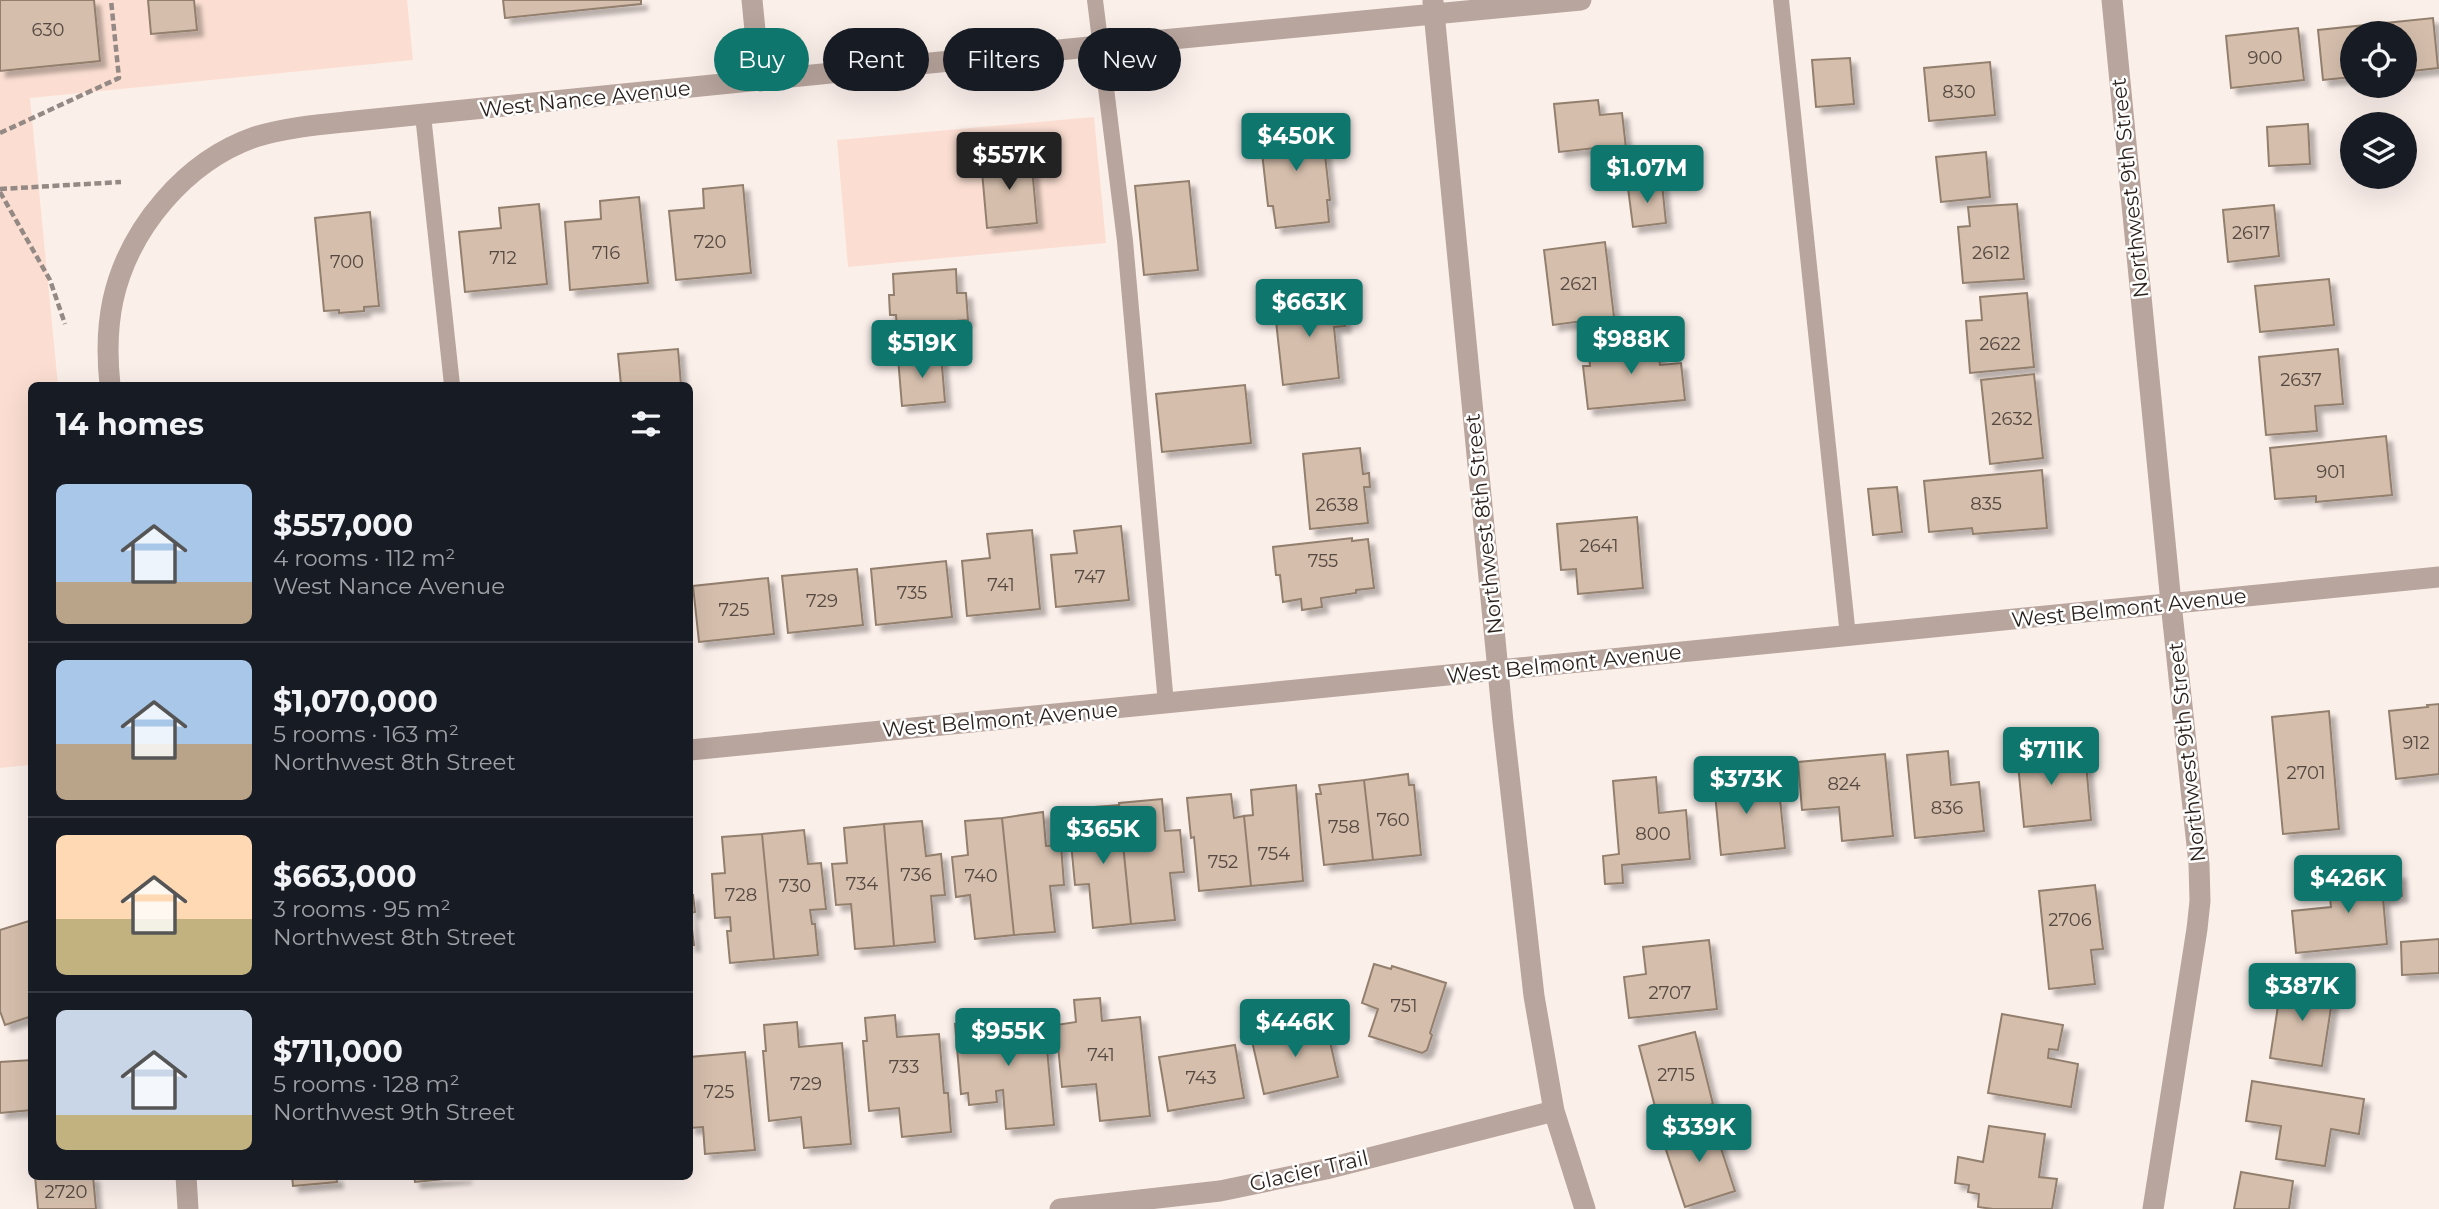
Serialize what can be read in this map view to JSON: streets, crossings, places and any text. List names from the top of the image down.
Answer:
{
  "streets": {
    "street": [
      "West Nance Avenue",
      "Northwest 9th Street",
      "Northwest 8th Street",
      "West Belmont Avenue",
      "Glacier Trail"
    ]
  },
  "crossings": [
    ["West Nance Avenue", "Northwest 8th Street"],
    ["Northwest 9th Street", "West Belmont Avenue"],
    ["Northwest 8th Street", "West Belmont Avenue"],
    ["Northwest 8th Street", "Glacier Trail"]
  ],
  "house_numbers": [
    "630",
    "900",
    "830",
    "2617",
    "720",
    "716",
    "2612",
    "712",
    "700",
    "2621",
    "2622",
    "2637",
    "2632",
    "901",
    "835",
    "2638",
    "2641",
    "755",
    "747",
    "741",
    "735",
    "729",
    "725",
    "912",
    "2701",
    "824",
    "836",
    "760",
    "758",
    "800",
    "754",
    "752",
    "736",
    "740",
    "734",
    "730",
    "728",
    "2706",
    "2707",
    "751",
    "741",
    "733",
    "2715",
    "743",
    "729",
    "725",
    "2720"
  ],
  "page": {
    "chip": [
      "Buy",
      "Rent",
      "Filters",
      "New"
    ],
    "price": [
      "$450K",
      "$557K",
      "$1.07M",
      "$663K",
      "$988K",
      "$519K",
      "$711K",
      "$373K",
      "$365K",
      "$426K",
      "$387K",
      "$446K",
      "$955K",
      "$339K"
    ],
    "heading": "14 homes",
    "list": [
      {
        "name": "$557,000",
        "note": "4 rooms · 112 m² · West Nance Avenue"
      },
      {
        "name": "$1,070,000",
        "note": "5 rooms · 163 m² · Northwest 8th Street"
      },
      {
        "name": "$663,000",
        "note": "3 rooms · 95 m² · Northwest 8th Street"
      },
      {
        "name": "$711,000",
        "note": "5 rooms · 128 m² · Northwest 9th Street"
      }
    ]
  }
}
